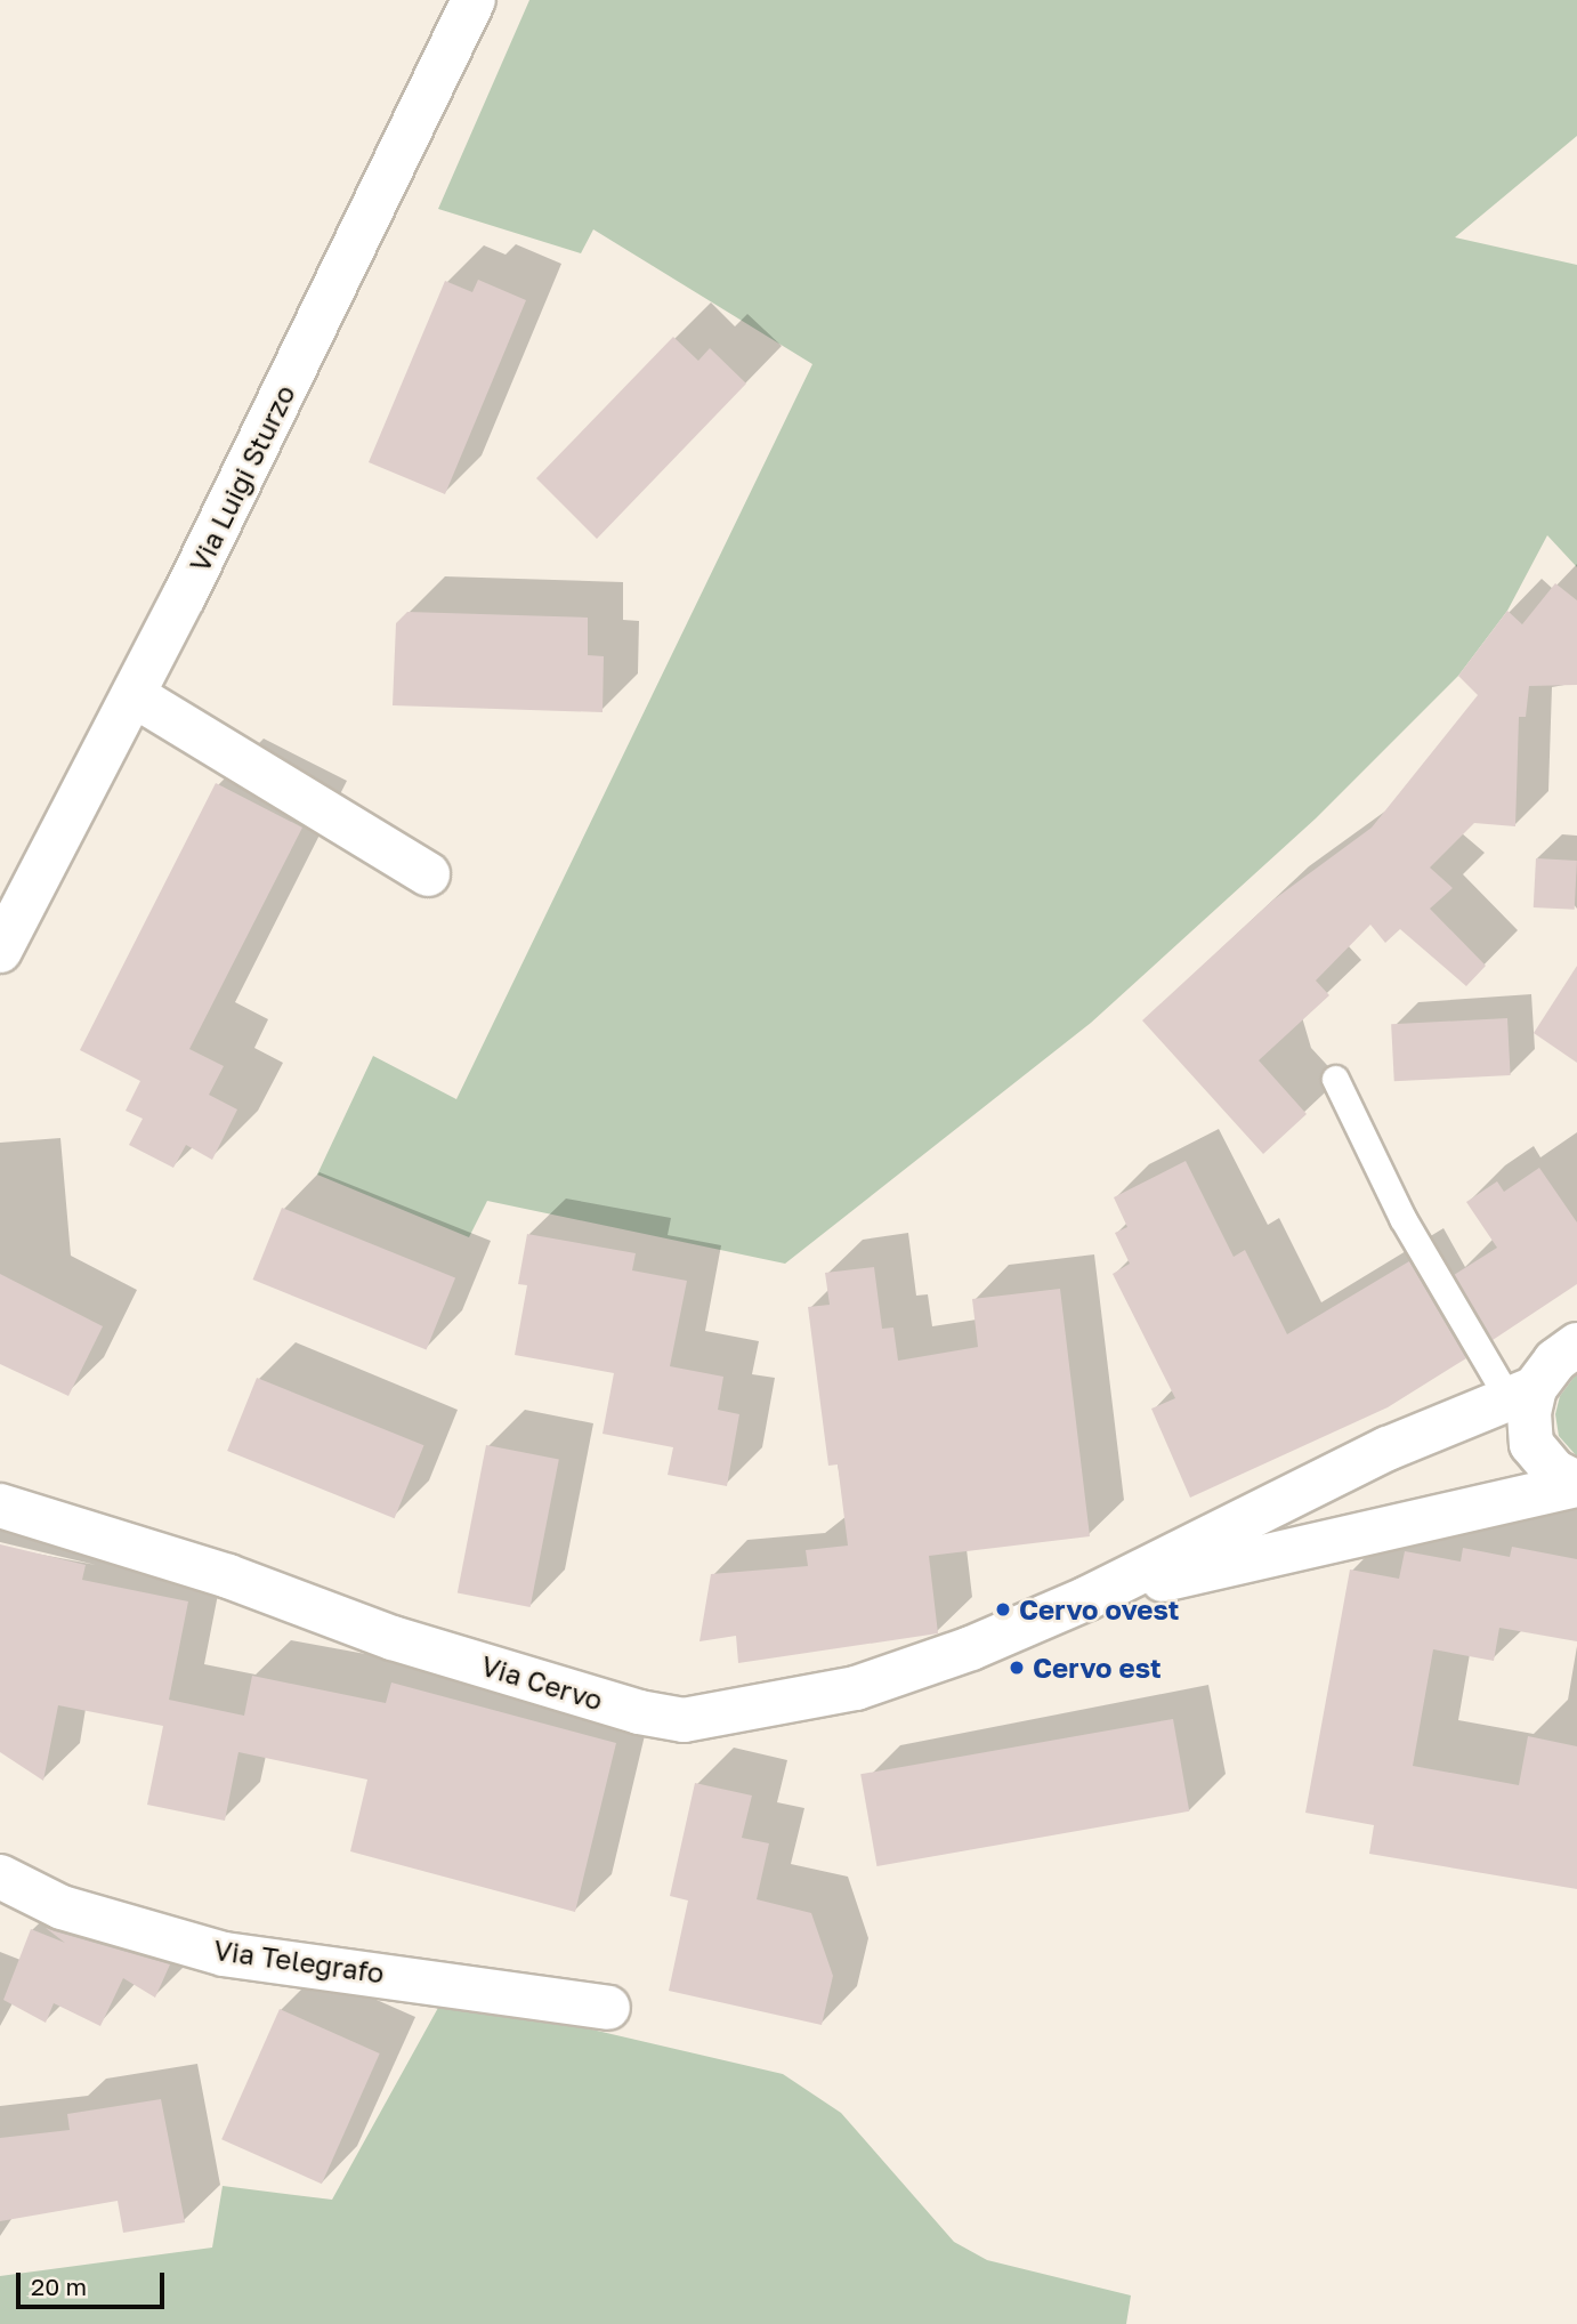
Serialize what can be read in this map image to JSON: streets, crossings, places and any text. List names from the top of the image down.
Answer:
{
  "streets": {
    "street": ["Via Luigi Sturzo", "Via Cervo", "Via Telegrafo"]
  },
  "places": ["Cervo ovest", "Cervo est"],
  "scale_bar": "20 m"
}
